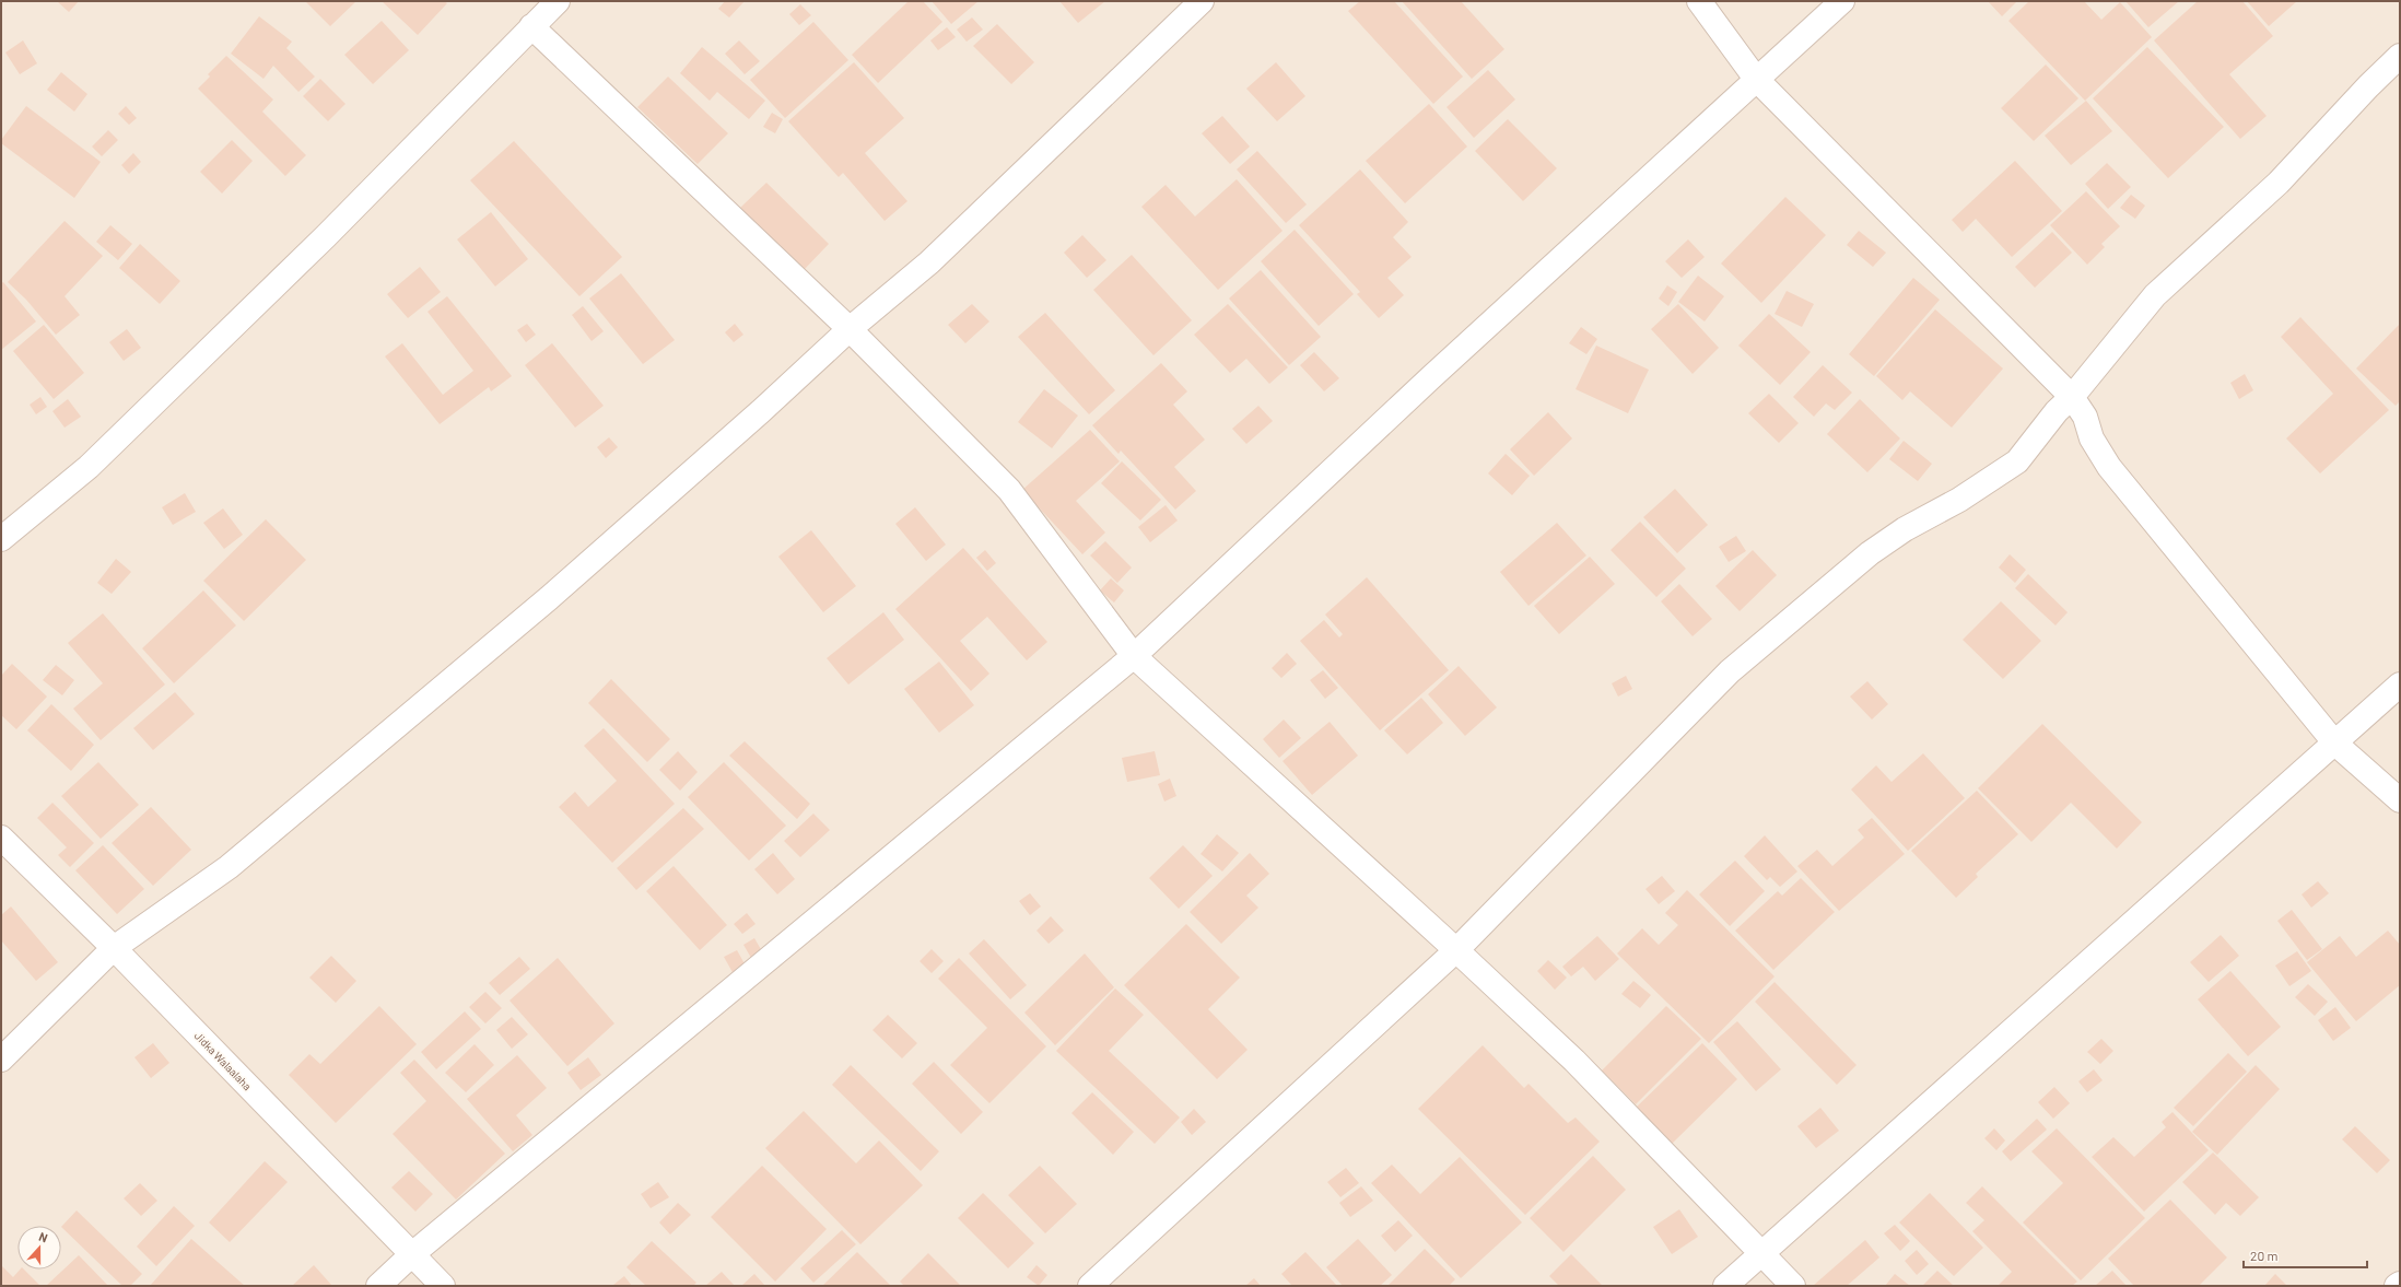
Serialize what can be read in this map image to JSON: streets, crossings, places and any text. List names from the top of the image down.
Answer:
{
  "streets": {
    "street": ["Jidka Walaalaha"]
  },
  "scale_bar": "20 m",
  "north": "top"
}
